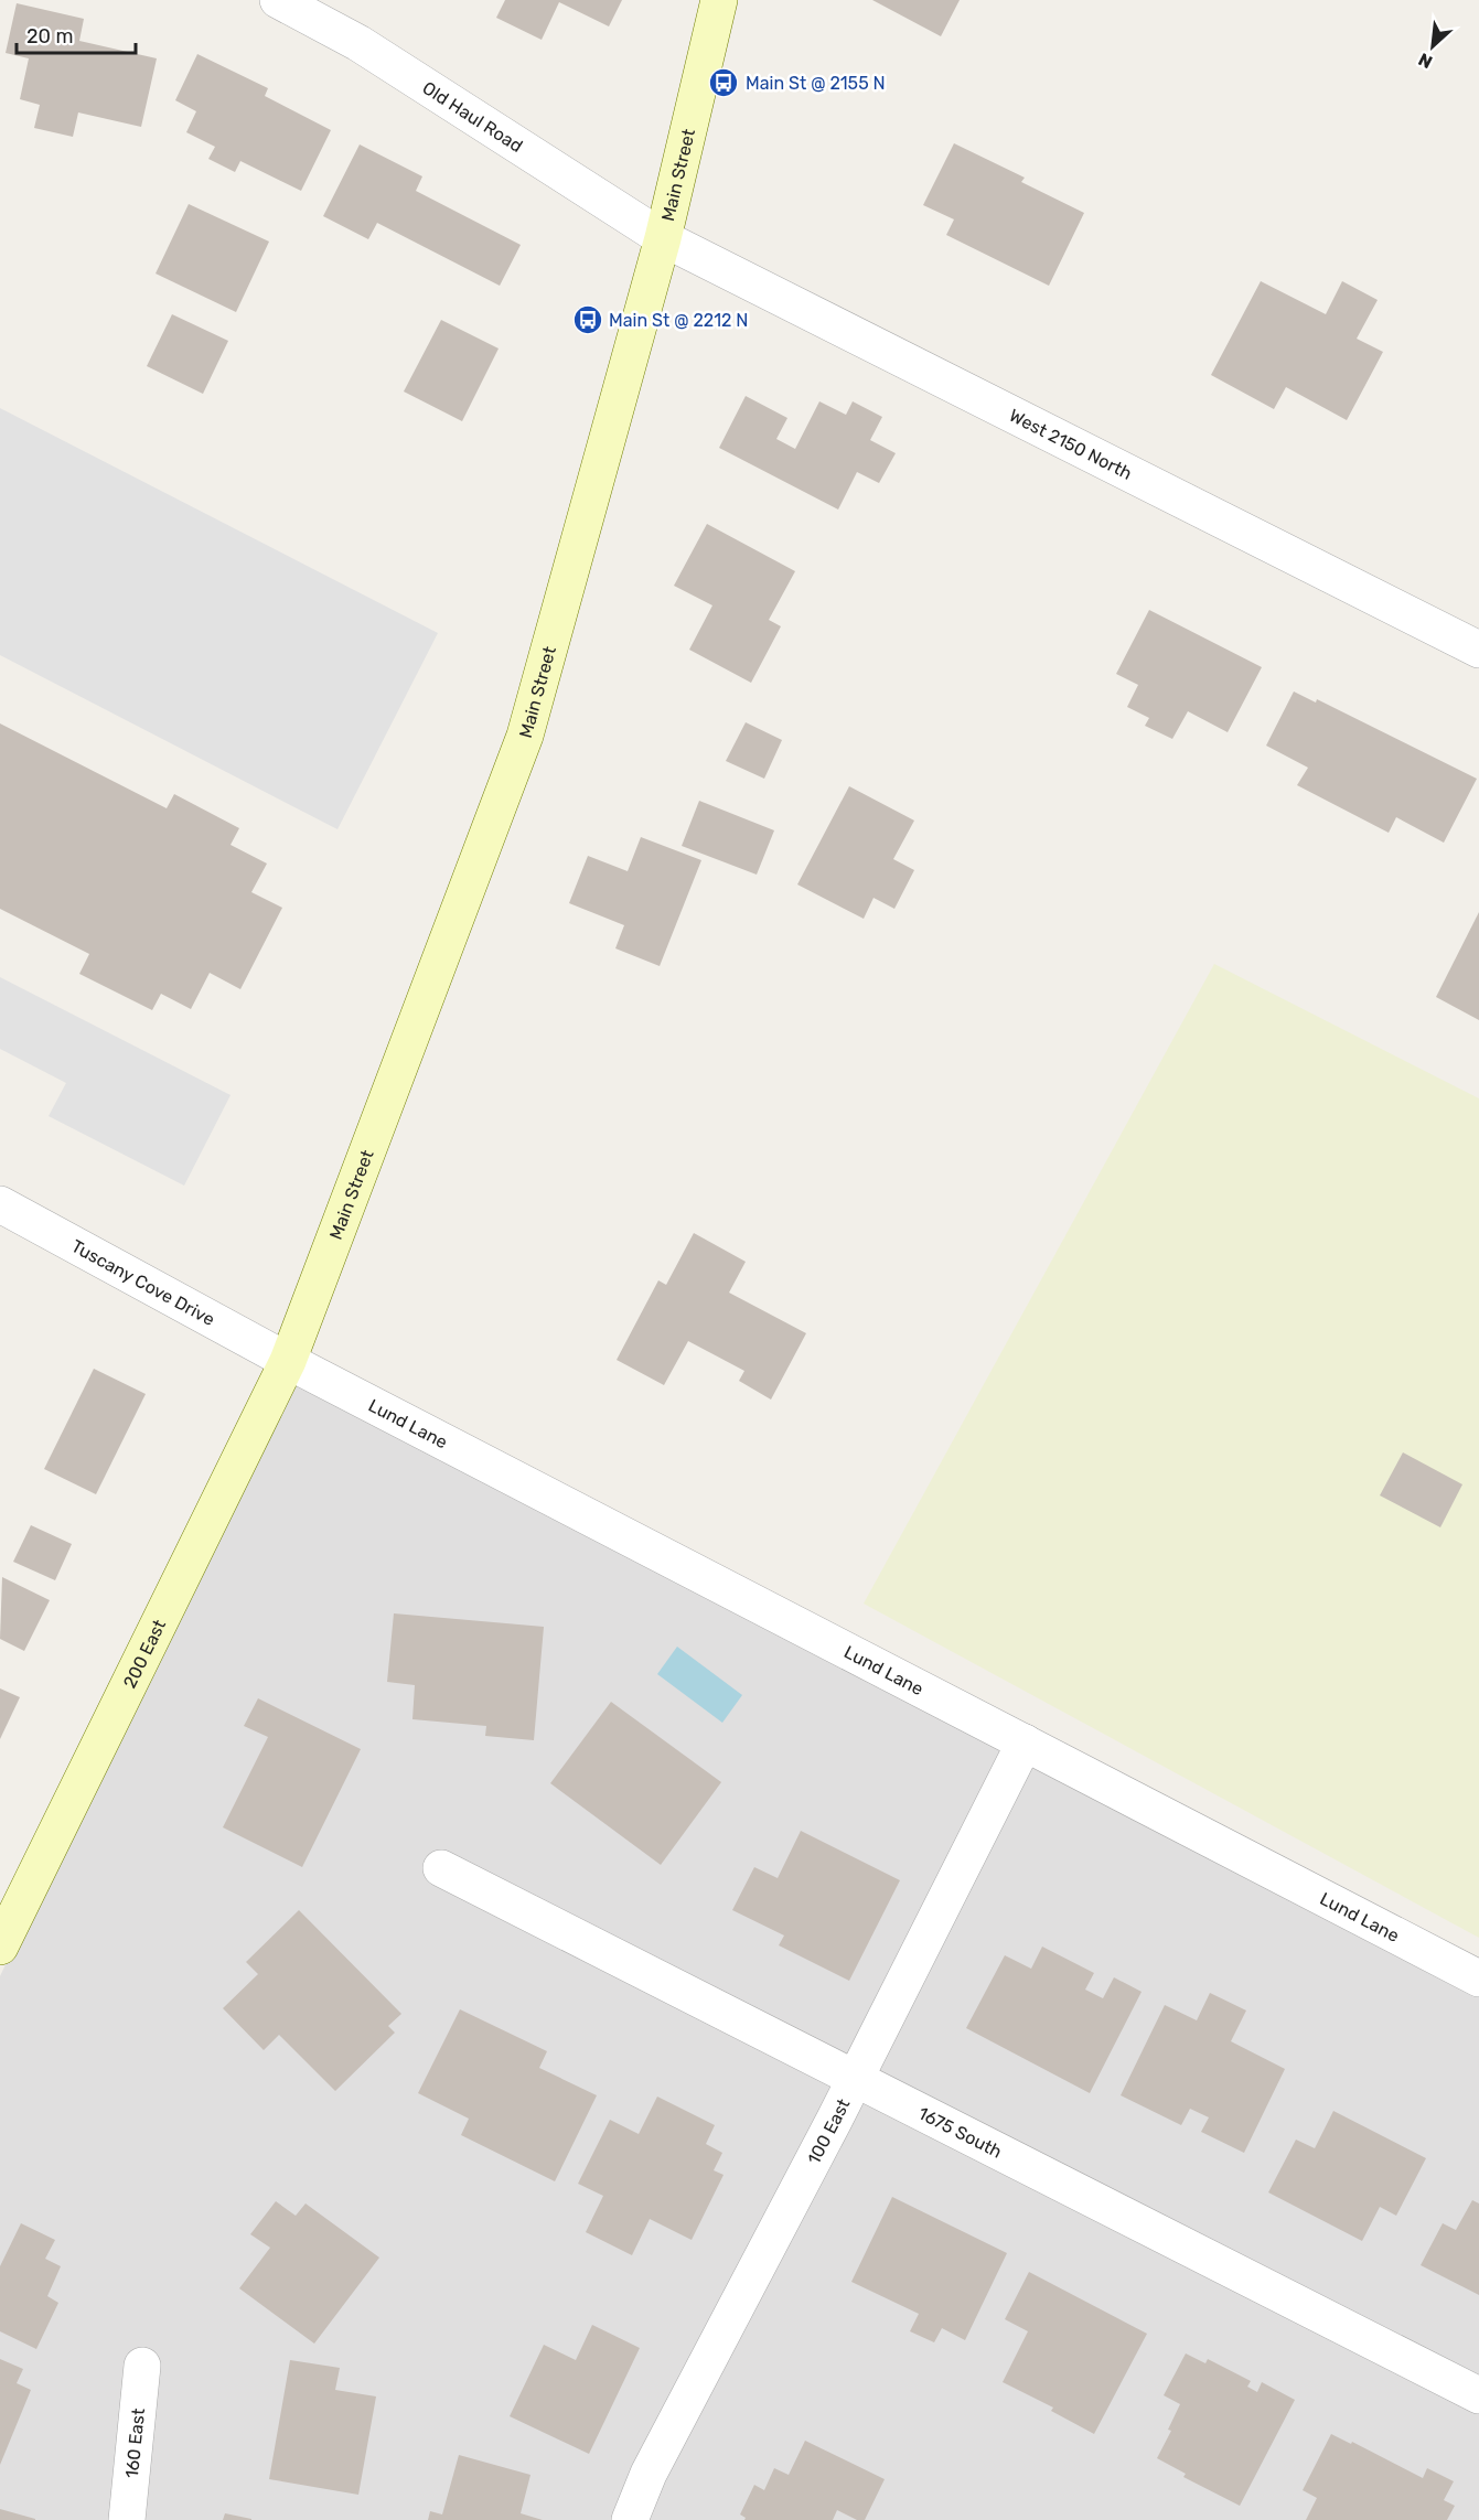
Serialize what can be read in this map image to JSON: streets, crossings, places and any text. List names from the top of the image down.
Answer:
{
  "streets": {
    "main road": ["Main Street", "200 East"],
    "street": [
      "Old Haul Road",
      "West 2150 North",
      "Tuscany Cove Drive",
      "Lund Lane",
      "100 East",
      "1675 South",
      "160 East"
    ]
  },
  "crossings": [
    ["Old Haul Road", "Main Street"],
    ["Old Haul Road", "West 2150 North"],
    ["Main Street", "West 2150 North"],
    ["Main Street", "Tuscany Cove Drive"],
    ["Main Street", "Lund Lane"],
    ["Main Street", "200 East"],
    ["Tuscany Cove Drive", "Lund Lane"],
    ["Tuscany Cove Drive", "200 East"],
    ["Lund Lane", "200 East"],
    ["Lund Lane", "100 East"],
    ["100 East", "1675 South"]
  ],
  "places": {
    "bus stop": ["Main St @ 2155 N", "Main St @ 2212 N"]
  },
  "scale_bar": "20 m",
  "north": "bottom left"
}
